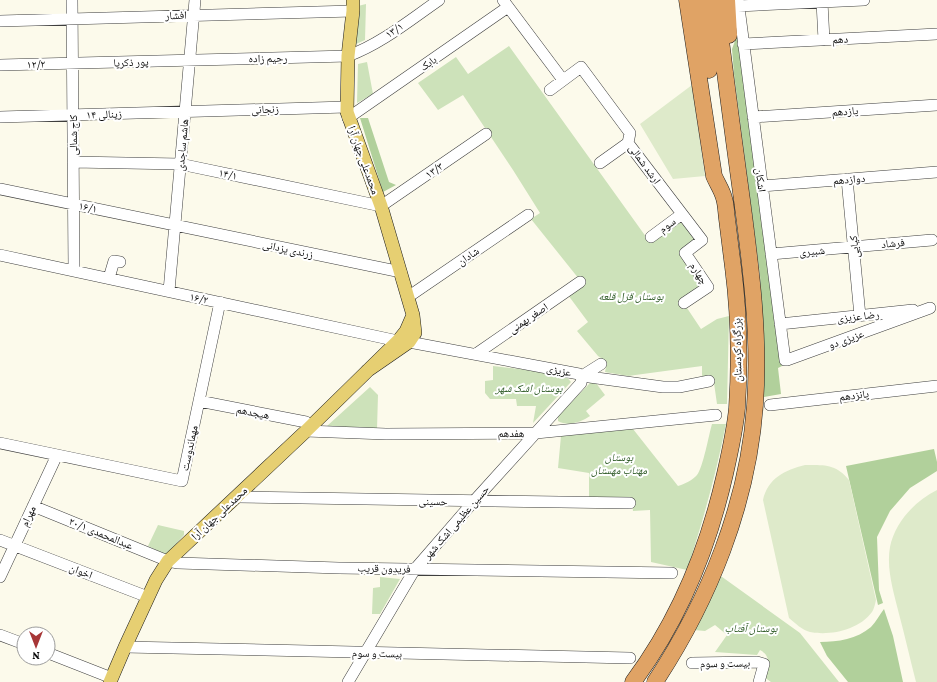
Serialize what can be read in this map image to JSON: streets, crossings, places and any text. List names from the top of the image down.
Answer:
{
  "streets": {
    "highway": ["بزرگراه کردستان"],
    "main road": ["محمدعلی جهان آرا"],
    "street": [
      "افشار",
      "۱۳/۱",
      "دهم",
      "رحیم زاده",
      "پور ذکریا",
      "بابک",
      "۱۲/۲",
      "زنجانی",
      "یازدهم",
      "زینالی ۱۴",
      "کاج شمالی",
      "هاشم ساجدی",
      "ارشد شمالی",
      "۱۳/۳",
      "۱۴/۱",
      "دوازدهم",
      "اشکان",
      "۱۶/۱",
      "سوم",
      "فرشاد",
      "کیایی",
      "زرندی یزدانی",
      "شبیری",
      "شادان",
      "چهارم",
      "۱۶/۲",
      "رضا عزیزی",
      "اصغر بهمنی",
      "عزیزی دو",
      "عزیزی",
      "پانزدهم",
      "هیجدهم",
      "هفدهم",
      "مهماندوست",
      "حسینی",
      "مهرام",
      "حسین عظیمی اشک شهر",
      "عبدالمحمدی ۲۰/۱",
      "فریدون قریب",
      "اخوان",
      "بیست و سوم"
    ]
  },
  "crossings": [
    ["افشار", "کاج شمالی"],
    ["افشار", "هاشم ساجدی"],
    ["افشار", "محمدعلی جهان آرا"],
    ["۱۳/۱", "رحیم زاده"],
    ["۱۳/۱", "محمدعلی جهان آرا"],
    ["دهم", "اشکان"],
    ["رحیم زاده", "پور ذکریا"],
    ["رحیم زاده", "هاشم ساجدی"],
    ["رحیم زاده", "محمدعلی جهان آرا"],
    ["پور ذکریا", "۱۲/۲"],
    ["پور ذکریا", "کاج شمالی"],
    ["پور ذکریا", "هاشم ساجدی"],
    ["بابک", "زنجانی"],
    ["بابک", "محمدعلی جهان آرا"],
    ["۱۲/۲", "کاج شمالی"],
    ["زنجانی", "زینالی ۱۴"],
    ["زنجانی", "هاشم ساجدی"],
    ["زنجانی", "محمدعلی جهان آرا"],
    ["یازدهم", "اشکان"],
    ["زینالی ۱۴", "کاج شمالی"],
    ["زینالی ۱۴", "هاشم ساجدی"],
    ["کاج شمالی", "۱۴/۱"],
    ["کاج شمالی", "۱۶/۱"],
    ["کاج شمالی", "۱۶/۲"],
    ["هاشم ساجدی", "۱۴/۱"],
    ["هاشم ساجدی", "۱۶/۱"],
    ["هاشم ساجدی", "زرندی یزدانی"],
    ["هاشم ساجدی", "۱۶/۲"],
    ["محمدعلی جهان آرا", "۱۳/۳"],
    ["محمدعلی جهان آرا", "۱۴/۱"],
    ["محمدعلی جهان آرا", "زرندی یزدانی"],
    ["محمدعلی جهان آرا", "شادان"],
    ["محمدعلی جهان آرا", "۱۶/۲"],
    ["محمدعلی جهان آرا", "عزیزی"],
    ["محمدعلی جهان آرا", "هیجدهم"],
    ["محمدعلی جهان آرا", "هفدهم"],
    ["محمدعلی جهان آرا", "حسینی"],
    ["محمدعلی جهان آرا", "عبدالمحمدی ۲۰/۱"],
    ["محمدعلی جهان آرا", "فریدون قریب"],
    ["محمدعلی جهان آرا", "اخوان"],
    ["محمدعلی جهان آرا", "بیست و سوم"],
    ["ارشد شمالی", "سوم"],
    ["ارشد شمالی", "چهارم"],
    ["۱۳/۳", "۱۴/۱"],
    ["دوازدهم", "اشکان"],
    ["دوازدهم", "کیایی"],
    ["اشکان", "شبیری"],
    ["اشکان", "رضا عزیزی"],
    ["اشکان", "عزیزی دو"],
    ["۱۶/۱", "زرندی یزدانی"],
    ["فرشاد", "کیایی"],
    ["فرشاد", "شبیری"],
    ["کیایی", "شبیری"],
    ["کیایی", "رضا عزیزی"],
    ["۱۶/۲", "عزیزی"],
    ["۱۶/۲", "مهماندوست"],
    ["رضا عزیزی", "عزیزی دو"],
    ["اصغر بهمنی", "عزیزی"],
    ["عزیزی", "حسین عظیمی اشک شهر"],
    ["هیجدهم", "هفدهم"],
    ["هیجدهم", "مهماندوست"],
    ["هفدهم", "حسین عظیمی اشک شهر"],
    ["مهماندوست", "مهرام"],
    ["حسینی", "حسین عظیمی اشک شهر"],
    ["مهرام", "عبدالمحمدی ۲۰/۱"],
    ["مهرام", "اخوان"],
    ["حسین عظیمی اشک شهر", "فریدون قریب"],
    ["حسین عظیمی اشک شهر", "بیست و سوم"],
    ["عبدالمحمدی ۲۰/۱", "فریدون قریب"]
  ],
  "parks": [
    "بوستان قزل قلعه",
    "بوستان اشک شهر",
    "بوستان مهتاب مهستان",
    "بوستان آفتاب"
  ],
  "north": "bottom"
}
